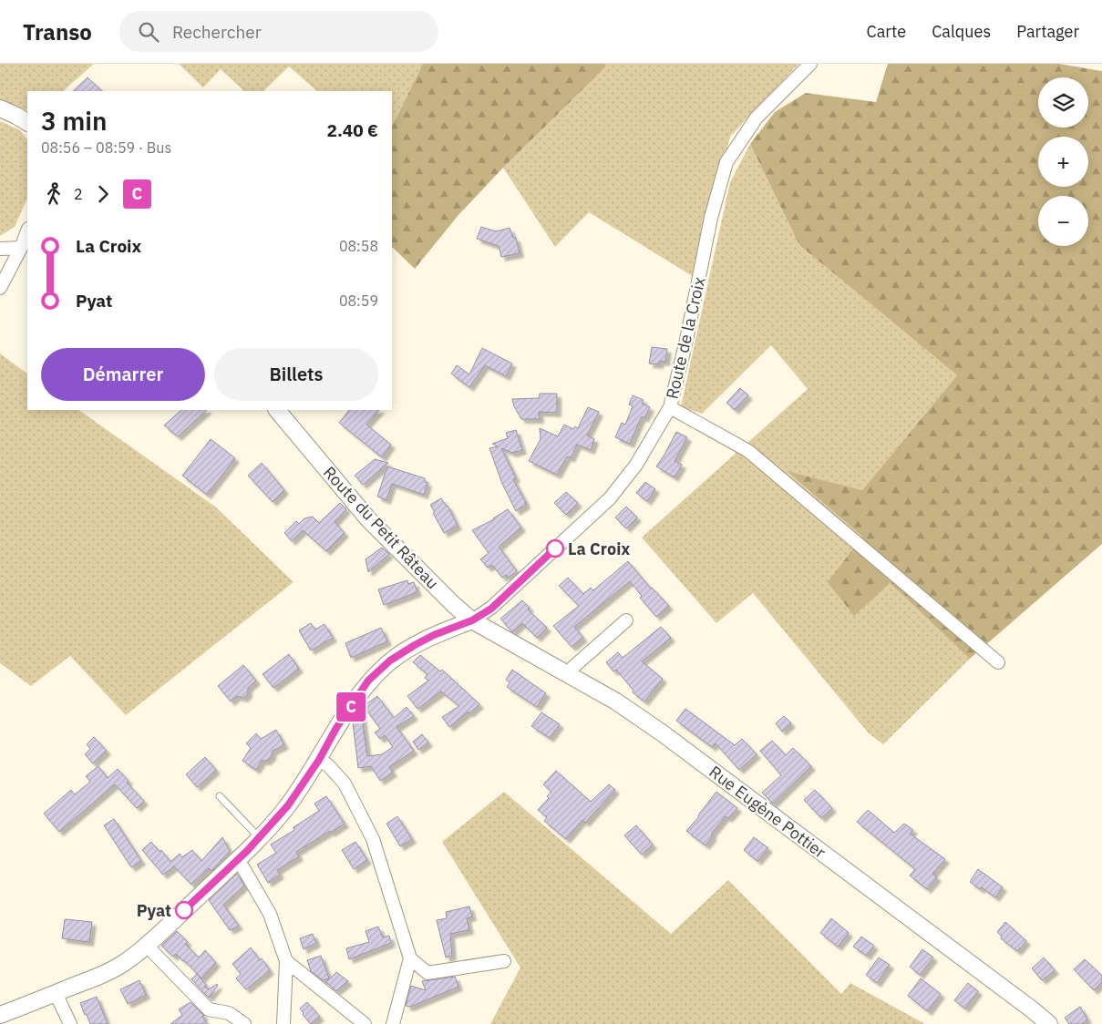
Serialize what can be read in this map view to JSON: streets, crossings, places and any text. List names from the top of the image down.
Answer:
{
  "streets": {
    "street": ["Route de la Croix", "Route du Petit Râteau", "Rue Eugène Pottier"]
  },
  "crossings": [
    ["Route de la Croix", "Route du Petit Râteau"],
    ["Route de la Croix", "Rue Eugène Pottier"],
    ["Route du Petit Râteau", "Rue Eugène Pottier"]
  ],
  "places": ["La Croix", "Pyat"],
  "lines": ["bus line C"],
  "page": {
    "header": "Transo",
    "search": "Rechercher",
    "nav": ["Carte", "Calques", "Partager"],
    "on_map": "C",
    "map_buttons": ["+", "−"],
    "heading": ["3 min", "08:56 – 08:59 · Bus", "2.40 €"],
    "legs": ["2", "C"],
    "list": [
      {
        "name": "La Croix",
        "value": "08:58"
      },
      {
        "name": "Pyat",
        "value": "08:59"
      }
    ],
    "buttons": ["Démarrer", "Billets"]
  }
}
